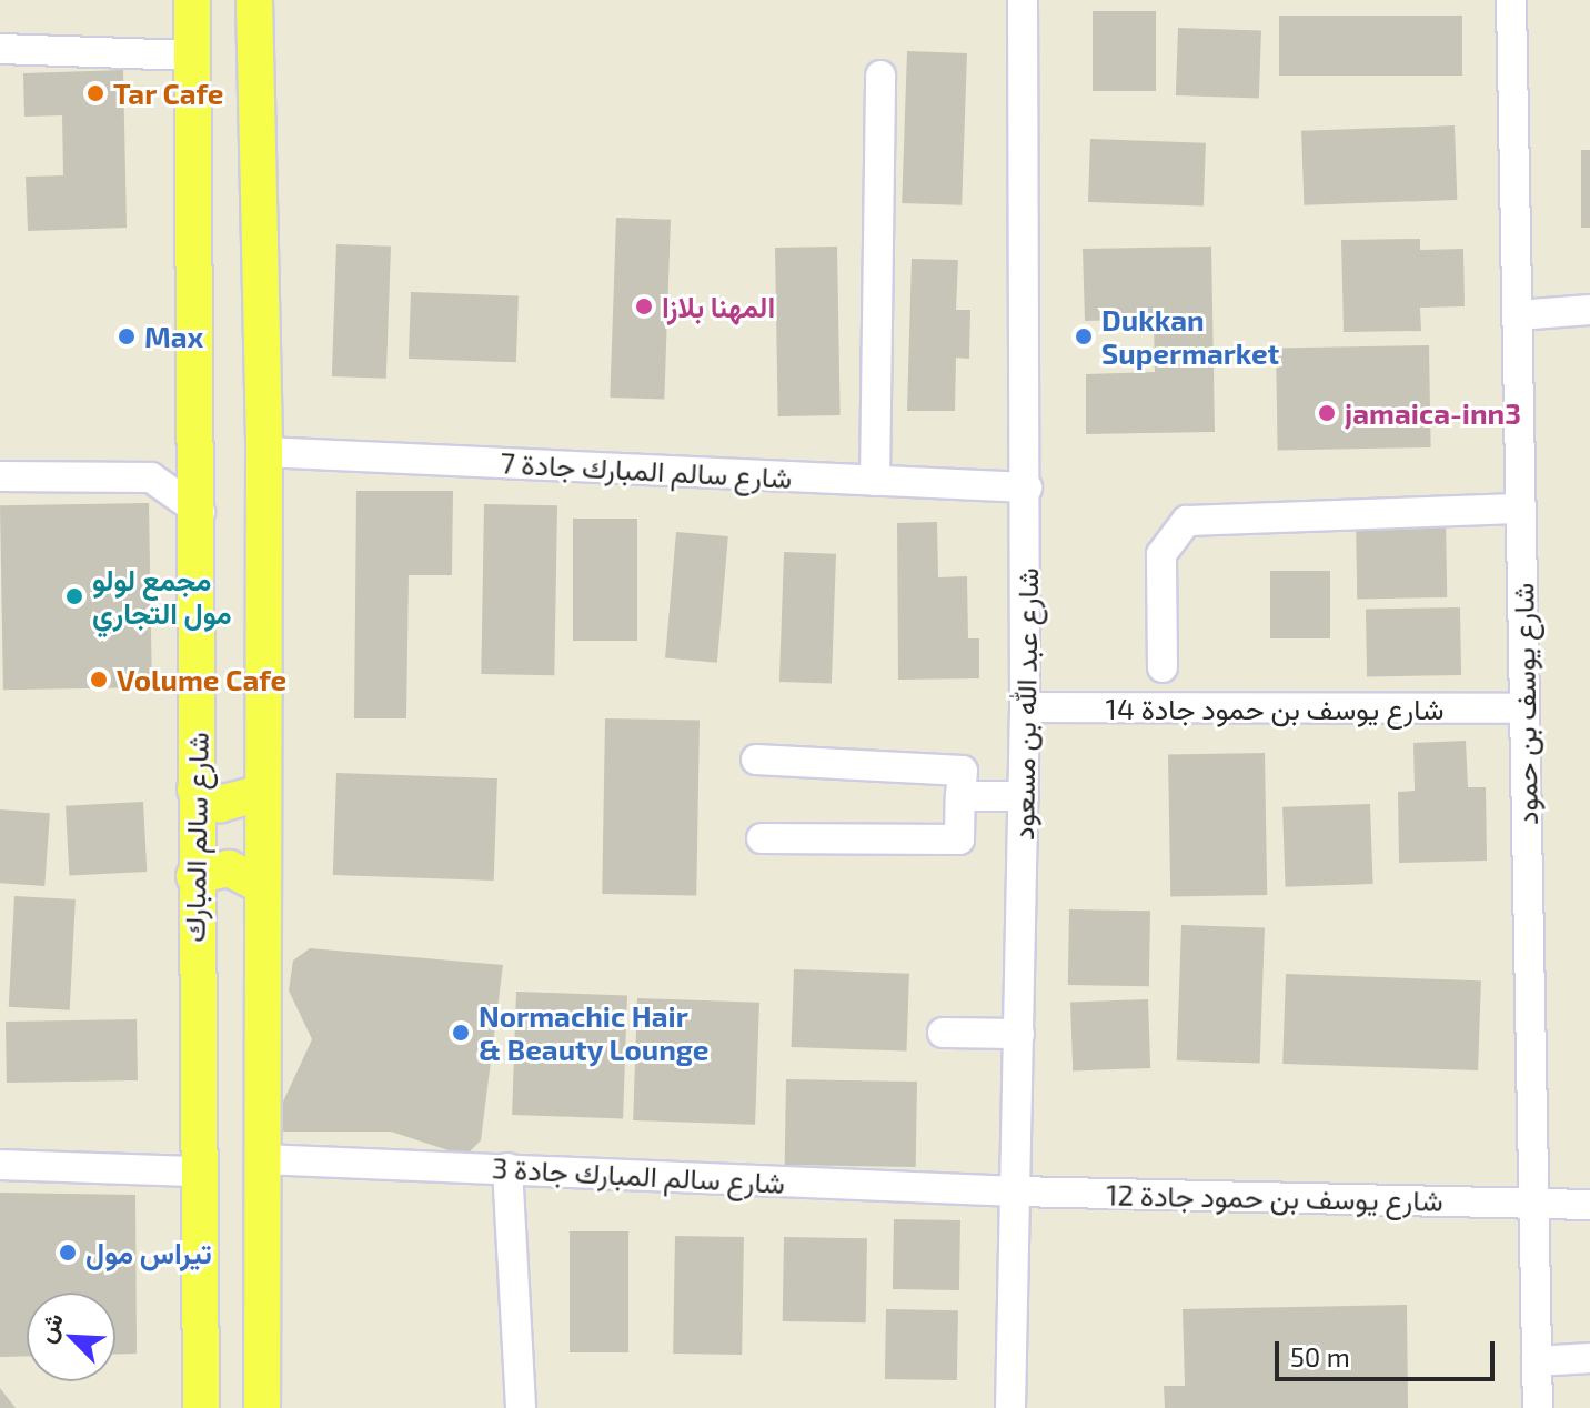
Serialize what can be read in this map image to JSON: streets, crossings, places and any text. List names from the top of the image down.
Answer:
{
  "streets": {
    "main road": ["شارع سالم المبارك"],
    "street": [
      "شارع سالم المبارك جادة 7",
      "شارع عبد الله بن مسعود",
      "شارع يوسف بن حمود",
      "شارع يوسف بن حمود جادة 14",
      "شارع سالم المبارك جادة 3",
      "شارع يوسف بن حمود جادة 12"
    ]
  },
  "crossings": [
    ["شارع سالم المبارك جادة 7", "شارع عبد الله بن مسعود"],
    ["شارع عبد الله بن مسعود", "شارع يوسف بن حمود جادة 14"],
    ["شارع عبد الله بن مسعود", "شارع سالم المبارك جادة 3"],
    ["شارع عبد الله بن مسعود", "شارع يوسف بن حمود جادة 12"],
    ["شارع يوسف بن حمود", "شارع يوسف بن حمود جادة 14"],
    ["شارع يوسف بن حمود", "شارع يوسف بن حمود جادة 12"],
    ["شارع سالم المبارك جادة 3", "شارع يوسف بن حمود جادة 12"]
  ],
  "places": [
    "Tar Cafe",
    "المهنا بلازا",
    "Max",
    "Dukkan Supermarket",
    "jamaica-inn3",
    "مجمع لولو مول التجاري",
    "Volume Cafe",
    "Normachic Hair & Beauty Lounge",
    "تيراس مول"
  ],
  "scale_bar": "50 m",
  "north": "top left"
}
